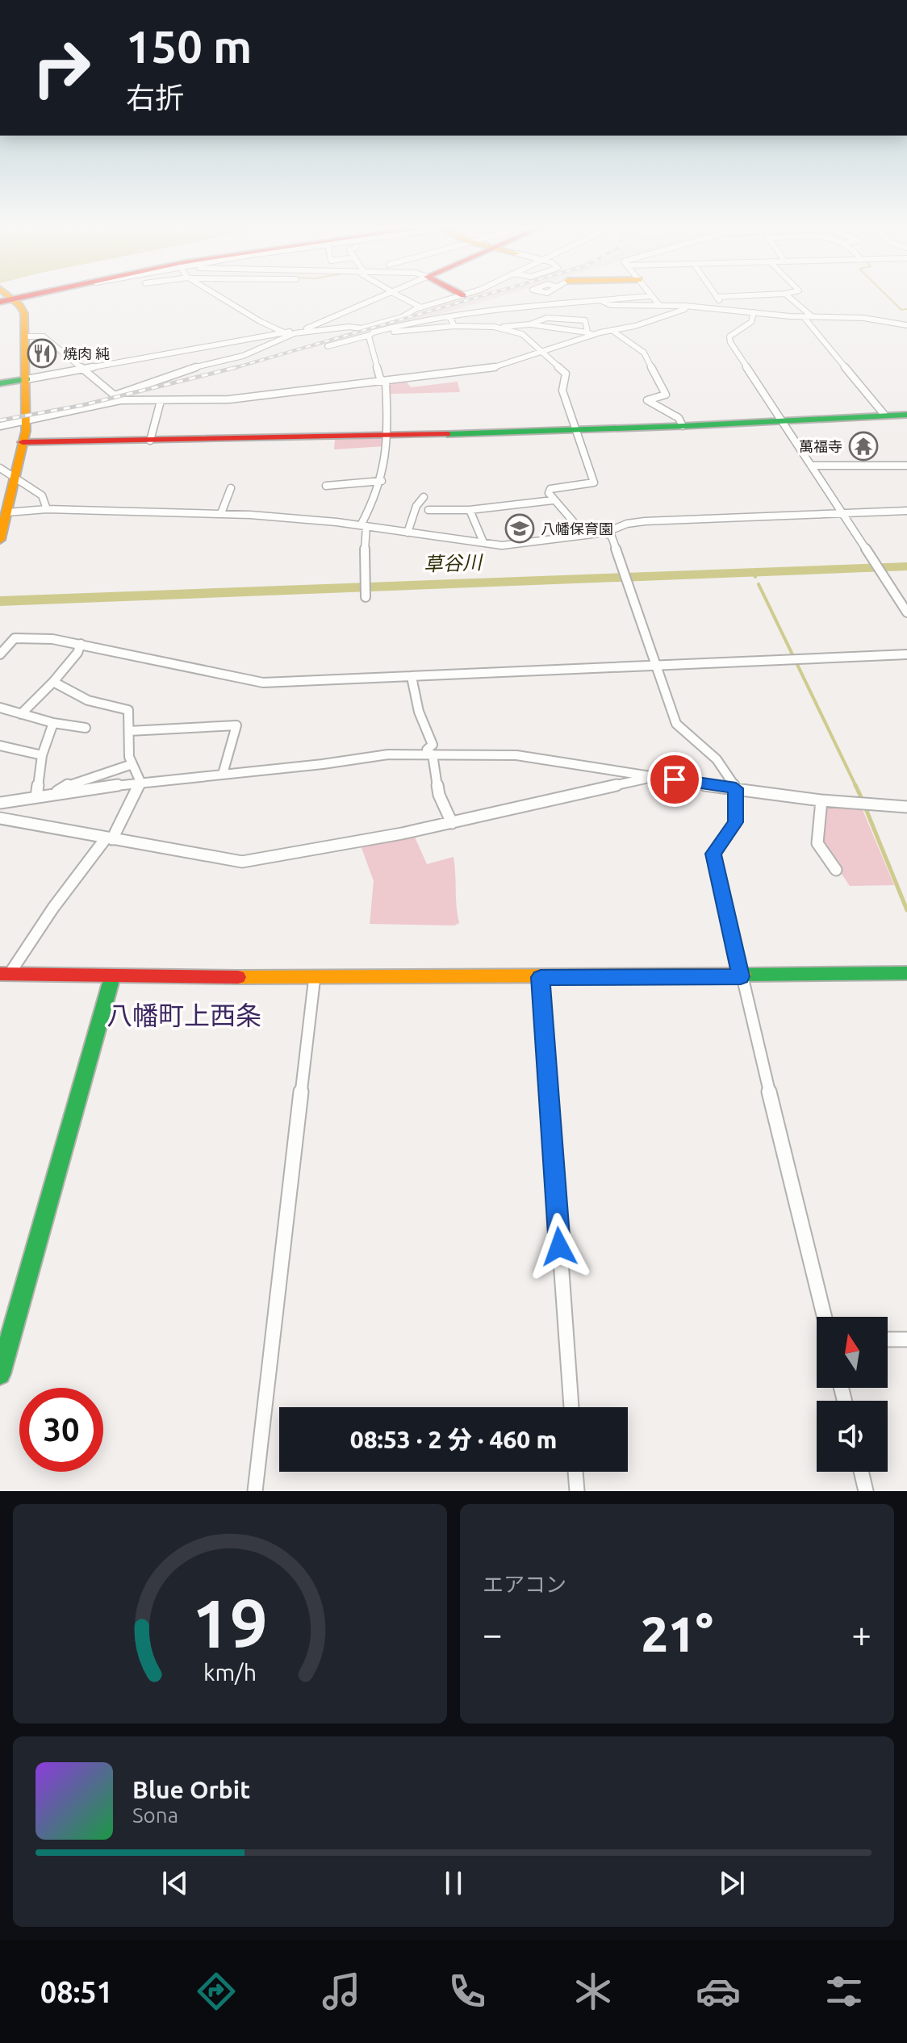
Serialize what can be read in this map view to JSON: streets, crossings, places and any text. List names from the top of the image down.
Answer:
{
  "districts": ["八幡町上西条"],
  "water": ["草谷川"],
  "places": {
    "restaurant": ["焼肉 純"],
    "temple": ["萬福寺"],
    "school or university": ["八幡保育園"]
  },
  "north": "top",
  "page": {
    "turn": ["150 m", "右折"],
    "limit": "30",
    "trip": "08:53 · 2 分 · 460 m",
    "tile": "エアコン",
    "heat": ["−", "21°", "+"],
    "song": ["Blue Orbit", "Sona"],
    "tabs": "08:51",
    "gauge": ["19", "km/h"]
  }
}
